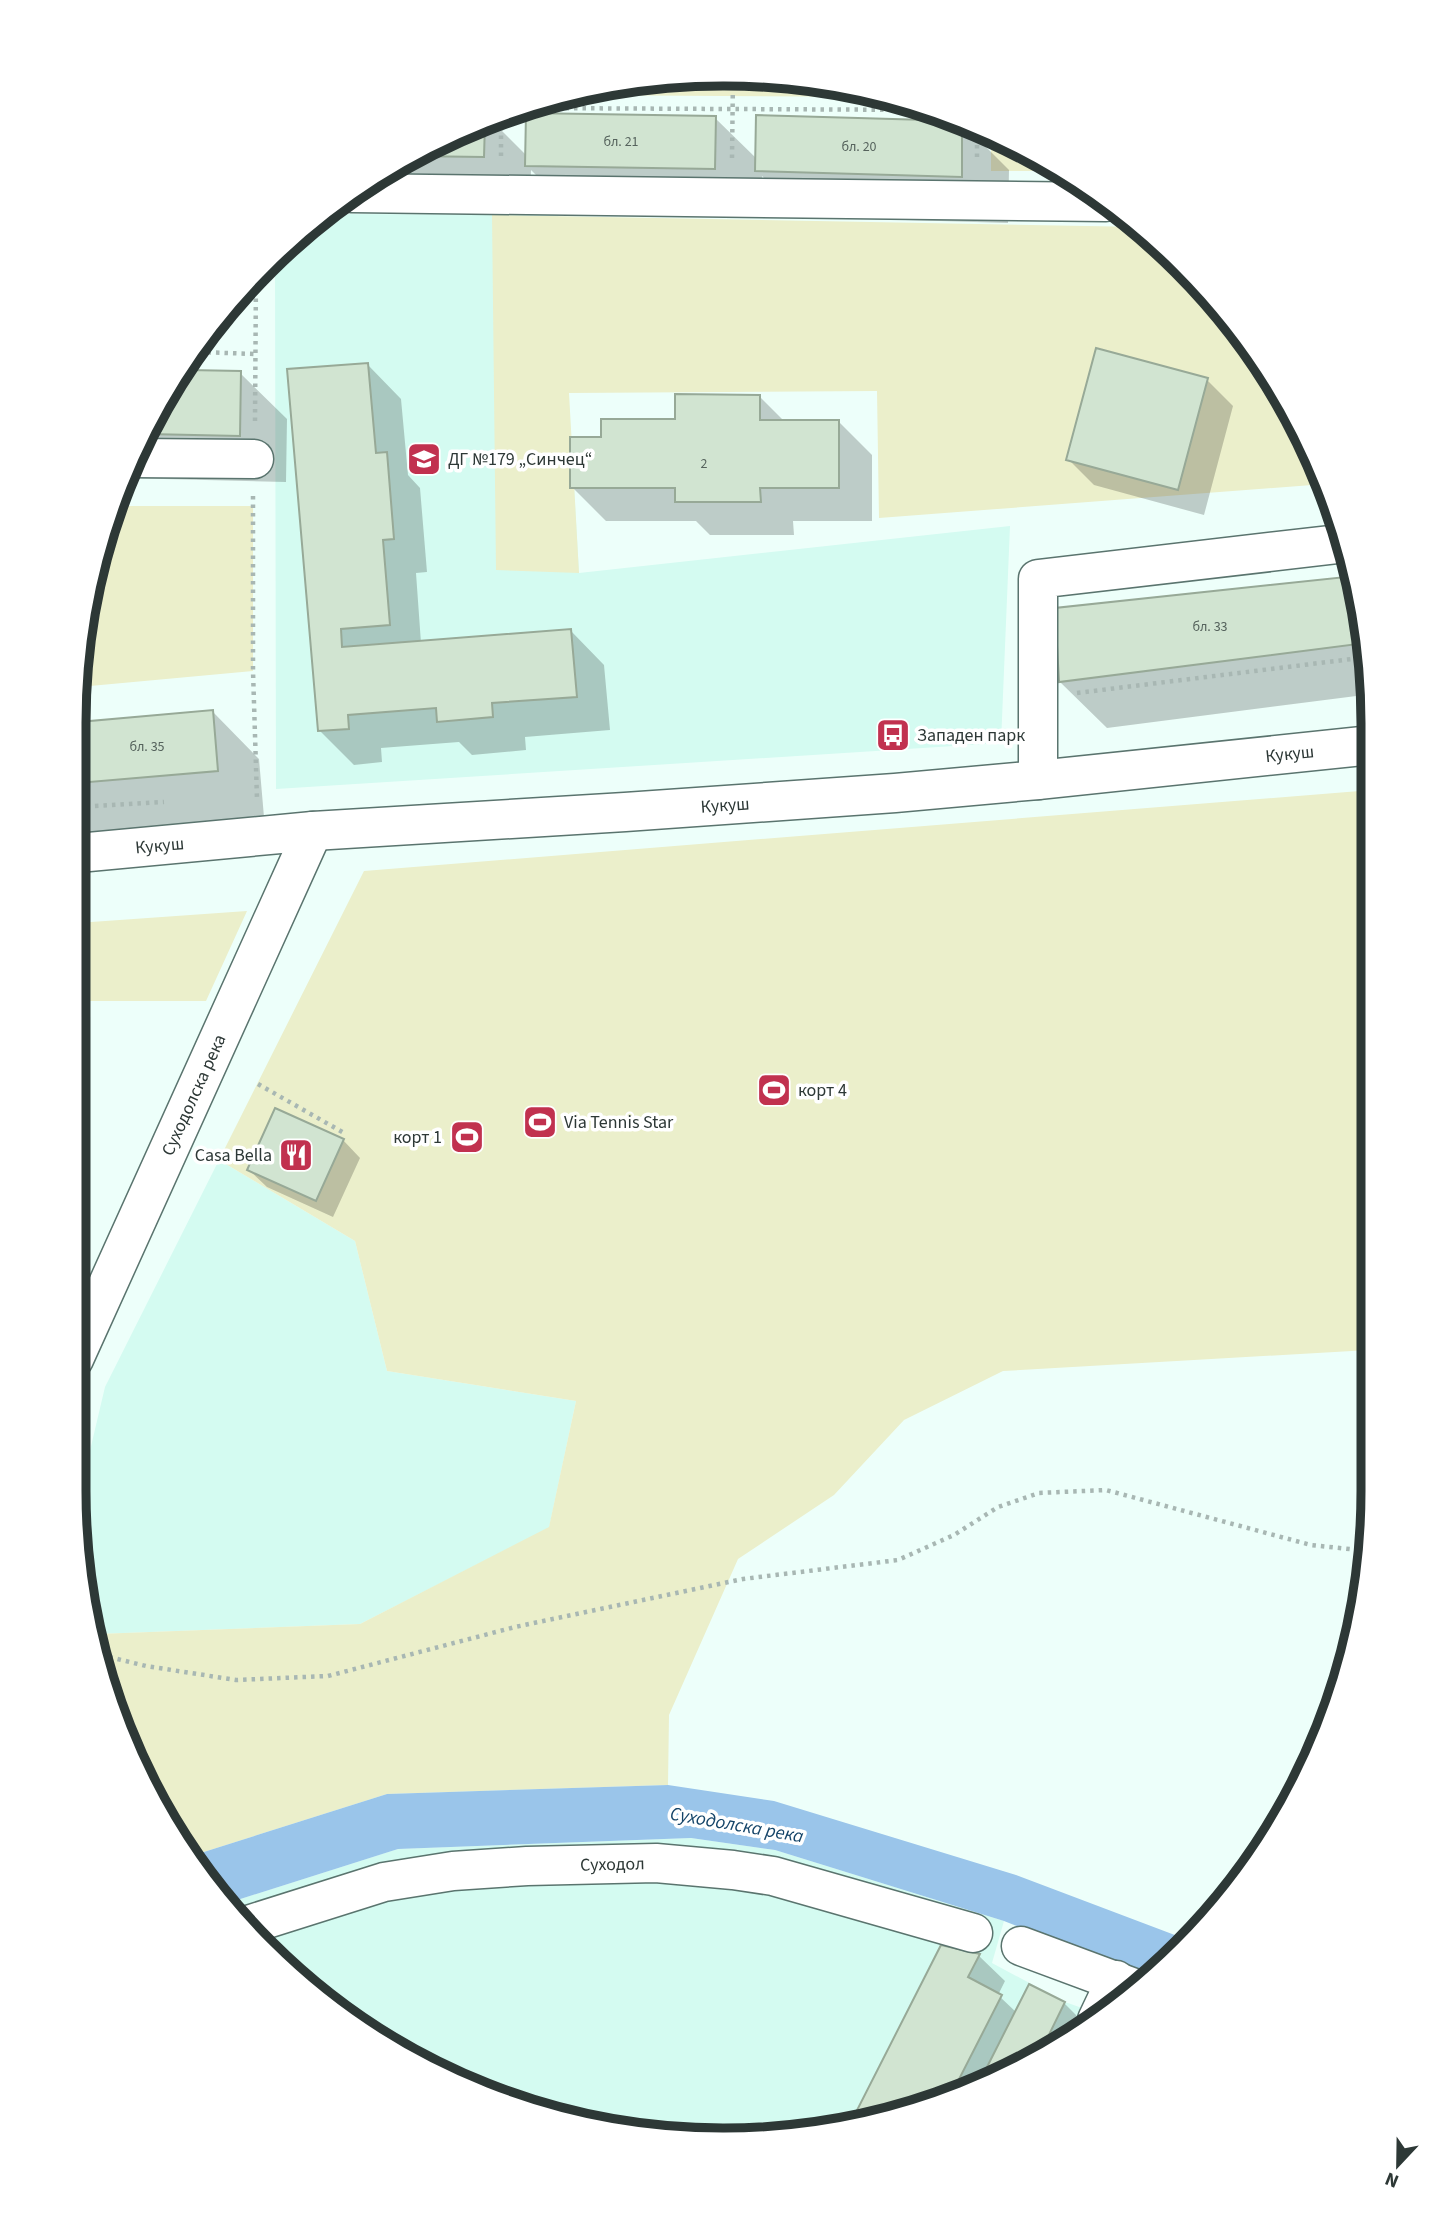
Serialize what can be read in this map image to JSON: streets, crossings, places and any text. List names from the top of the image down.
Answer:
{
  "streets": {
    "street": ["Кукуш", "Суходолска река", "Суходол"]
  },
  "crossings": [
    ["Кукуш", "Суходолска река"]
  ],
  "water": ["Суходолска река"],
  "places": {
    "school or university": ["ДГ №179 „Синчец“"],
    "bus stop": ["Западен парк"],
    "sports": ["корт 4", "Via Tennis Star", "корт 1"],
    "restaurant": ["Casa Bella"]
  },
  "house_numbers": [
    "бл. 21",
    "бл. 20",
    "2",
    "бл. 33",
    "бл. 35"
  ],
  "north": "bottom"
}
